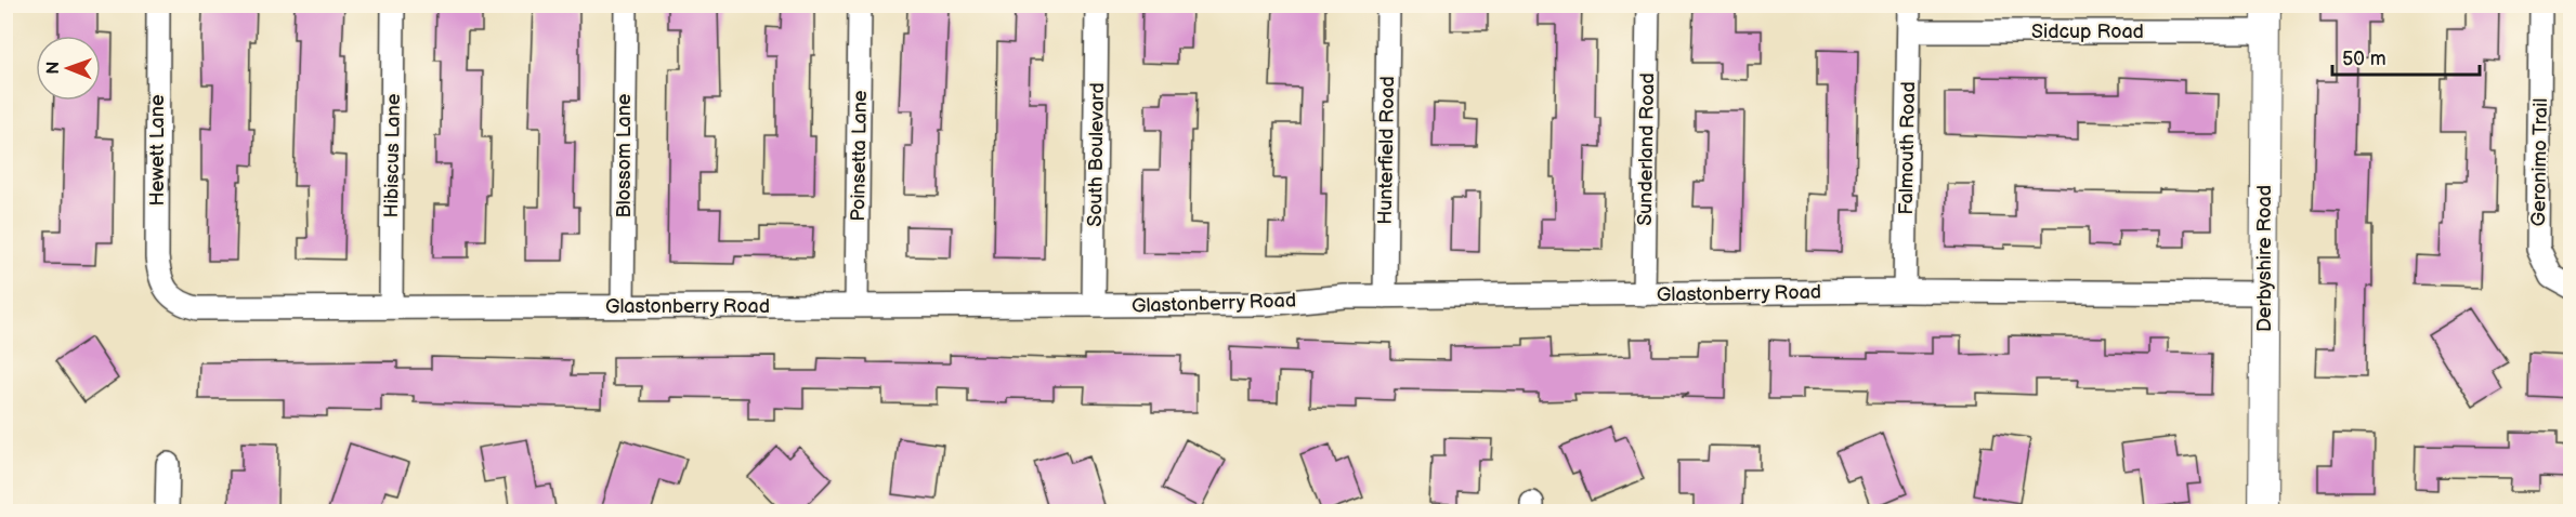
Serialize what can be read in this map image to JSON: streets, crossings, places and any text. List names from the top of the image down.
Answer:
{
  "streets": {
    "street": [
      "Sidcup Road",
      "Falmouth Road",
      "Sunderland Road",
      "Hewett Lane",
      "Hunterfield Road",
      "South Boulevard",
      "Hibiscus Lane",
      "Blossom Lane",
      "Poinsetta Lane",
      "Geronimo Trail",
      "Derbyshire Road",
      "Glastonberry Road"
    ]
  },
  "crossings": [
    ["Sidcup Road", "Falmouth Road"],
    ["Sidcup Road", "Derbyshire Road"],
    ["Falmouth Road", "Glastonberry Road"],
    ["Sunderland Road", "Glastonberry Road"],
    ["Hewett Lane", "Glastonberry Road"],
    ["Hunterfield Road", "Glastonberry Road"],
    ["South Boulevard", "Glastonberry Road"],
    ["Hibiscus Lane", "Glastonberry Road"],
    ["Blossom Lane", "Glastonberry Road"],
    ["Poinsetta Lane", "Glastonberry Road"],
    ["Derbyshire Road", "Glastonberry Road"]
  ],
  "scale_bar": "50 m",
  "north": "left"
}
